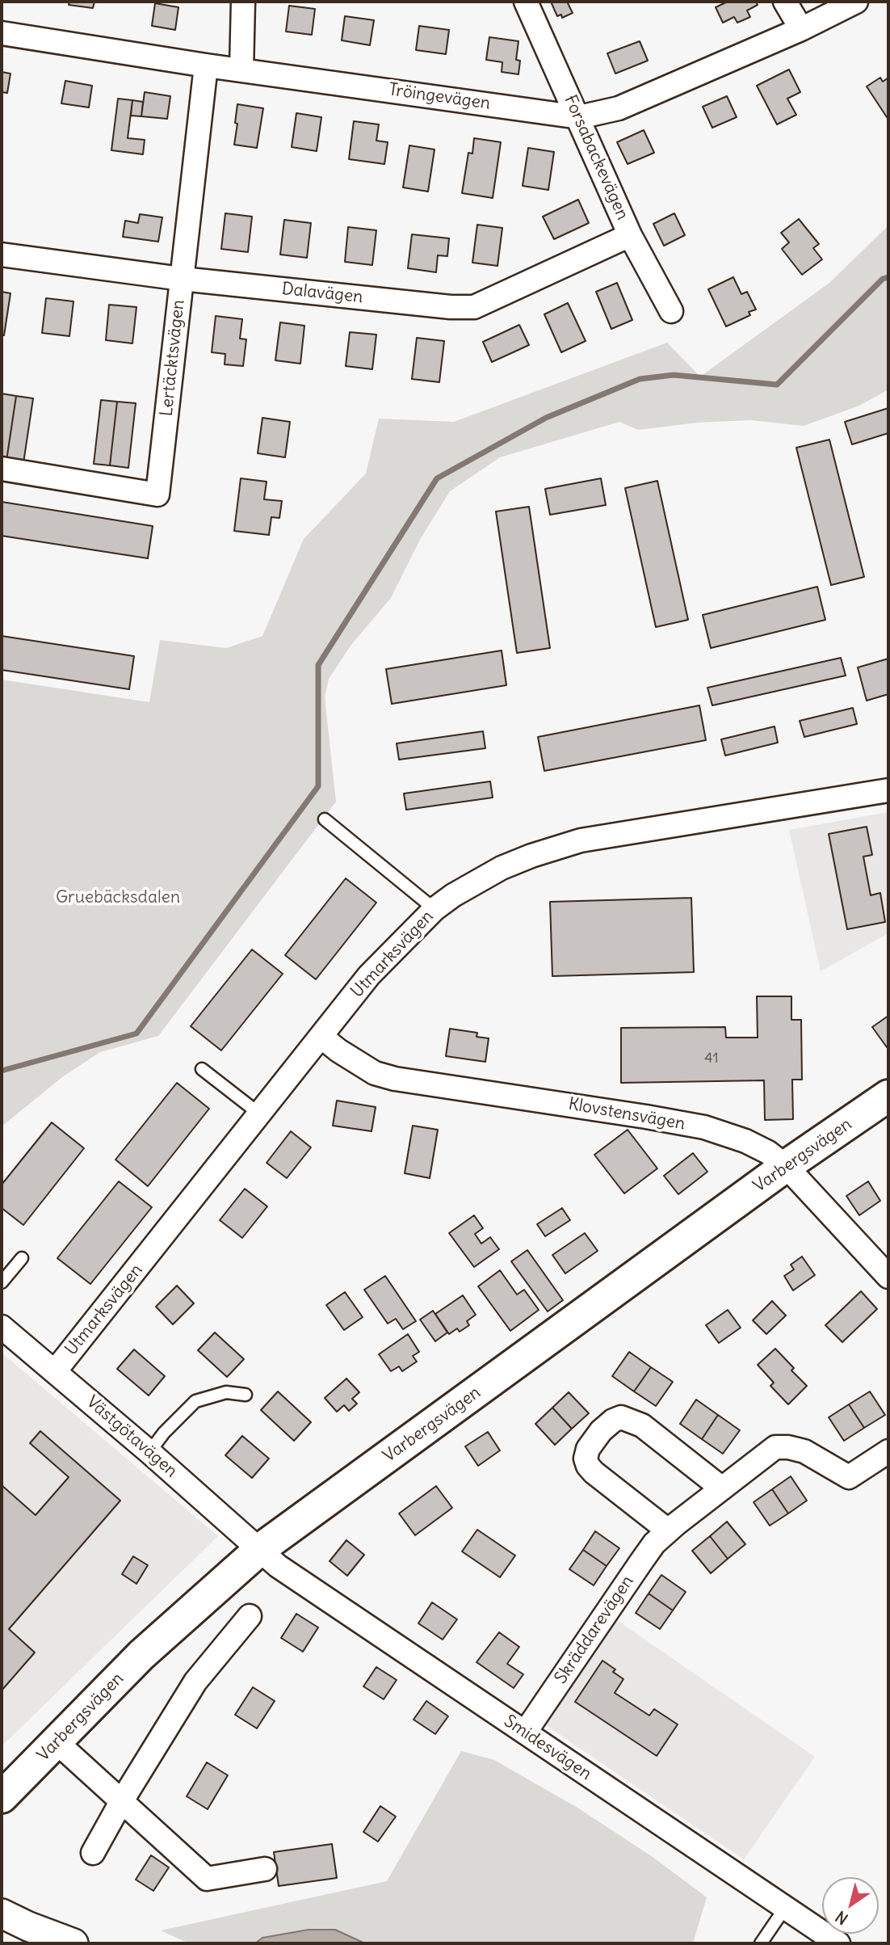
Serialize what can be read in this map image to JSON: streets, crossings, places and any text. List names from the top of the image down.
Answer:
{
  "streets": {
    "main road": ["Varbergsvägen"],
    "street": [
      "Tröingevägen",
      "Forsabackevägen",
      "Dalavägen",
      "Lertäcktsvägen",
      "Utmarksvägen",
      "Klovstensvägen",
      "Västgötavägen",
      "Skräddarevägen",
      "Smidesvägen"
    ]
  },
  "crossings": [
    ["Tröingevägen", "Forsabackevägen"],
    ["Tröingevägen", "Lertäcktsvägen"],
    ["Forsabackevägen", "Dalavägen"],
    ["Dalavägen", "Lertäcktsvägen"],
    ["Utmarksvägen", "Klovstensvägen"],
    ["Utmarksvägen", "Västgötavägen"],
    ["Klovstensvägen", "Varbergsvägen"],
    ["Varbergsvägen", "Västgötavägen"],
    ["Varbergsvägen", "Smidesvägen"],
    ["Västgötavägen", "Smidesvägen"],
    ["Skräddarevägen", "Smidesvägen"]
  ],
  "parks": ["Gruebäcksdalen"],
  "house_numbers": ["41"],
  "north": "bottom left"
}
